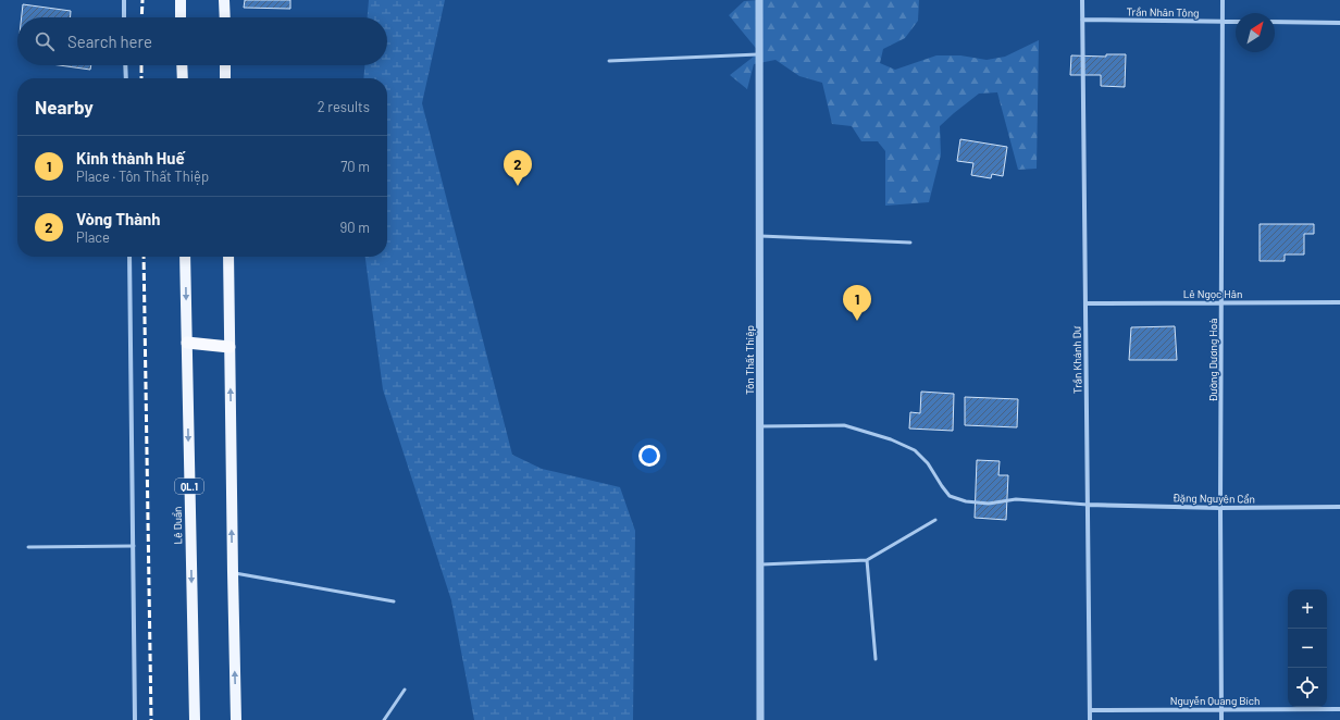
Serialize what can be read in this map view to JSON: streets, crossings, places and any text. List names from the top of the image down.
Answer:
{
  "streets": {
    "main road": ["QL.1", "Lê Duẩn"],
    "street": [
      "Trần Nhân Tông",
      "Lê Ngọc Hân",
      "Tôn Thất Thiệp",
      "Trần Khánh Dư",
      "Đường Dương Hoà",
      "Đặng Nguyên Cẩn",
      "Nguyễn Quang Bích"
    ]
  },
  "crossings": [
    ["Trần Nhân Tông", "Trần Khánh Dư"],
    ["Trần Nhân Tông", "Đường Dương Hoà"],
    ["Lê Ngọc Hân", "Trần Khánh Dư"],
    ["Lê Ngọc Hân", "Đường Dương Hoà"],
    ["Trần Khánh Dư", "Đặng Nguyên Cẩn"],
    ["Trần Khánh Dư", "Nguyễn Quang Bích"],
    ["Đường Dương Hoà", "Đặng Nguyên Cẩn"],
    ["Đường Dương Hoà", "Nguyễn Quang Bích"]
  ],
  "north": "top right",
  "page": {
    "search": "Search here",
    "heading": ["Nearby", "2 results"],
    "list": [
      {
        "mark": "1",
        "name": "Kinh thành Huế",
        "note": "Place · Tôn Thất Thiệp",
        "value": "70 m"
      },
      {
        "mark": "2",
        "name": "Vòng Thành",
        "note": "Place",
        "value": "90 m"
      }
    ],
    "pins": ["2", "1"],
    "map_buttons": ["+", "−"]
  }
}
